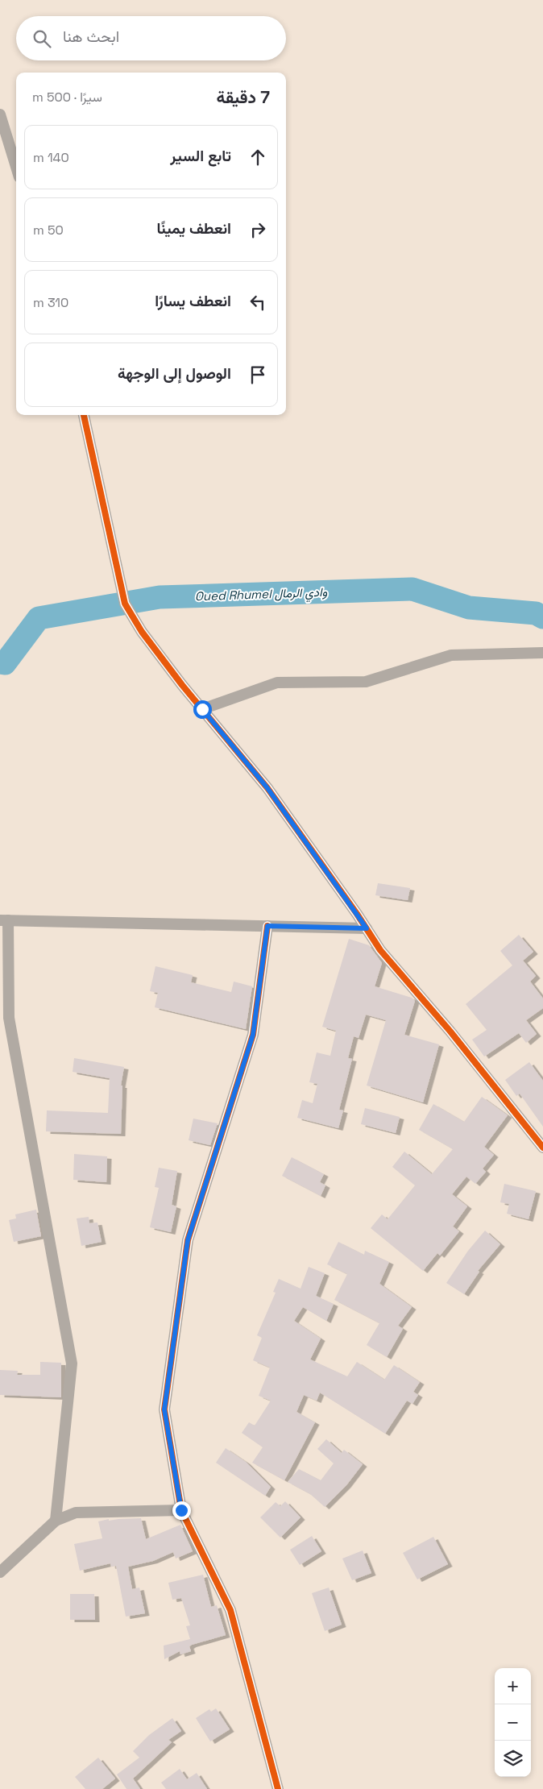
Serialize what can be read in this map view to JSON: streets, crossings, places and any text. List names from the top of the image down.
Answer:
{
  "water": ["Oued Rhumel وادي الرمال"],
  "page": {
    "search": "ابحث هنا",
    "heading": ["7 دقيقة", "سيرًا · 500 m"],
    "list": [
      ["تابع السير", "140 m"],
      ["انعطف يمينًا", "50 m"],
      ["انعطف يسارًا", "310 m"],
      "الوصول إلى الوجهة"
    ],
    "map_buttons": ["+", "−"]
  }
}
